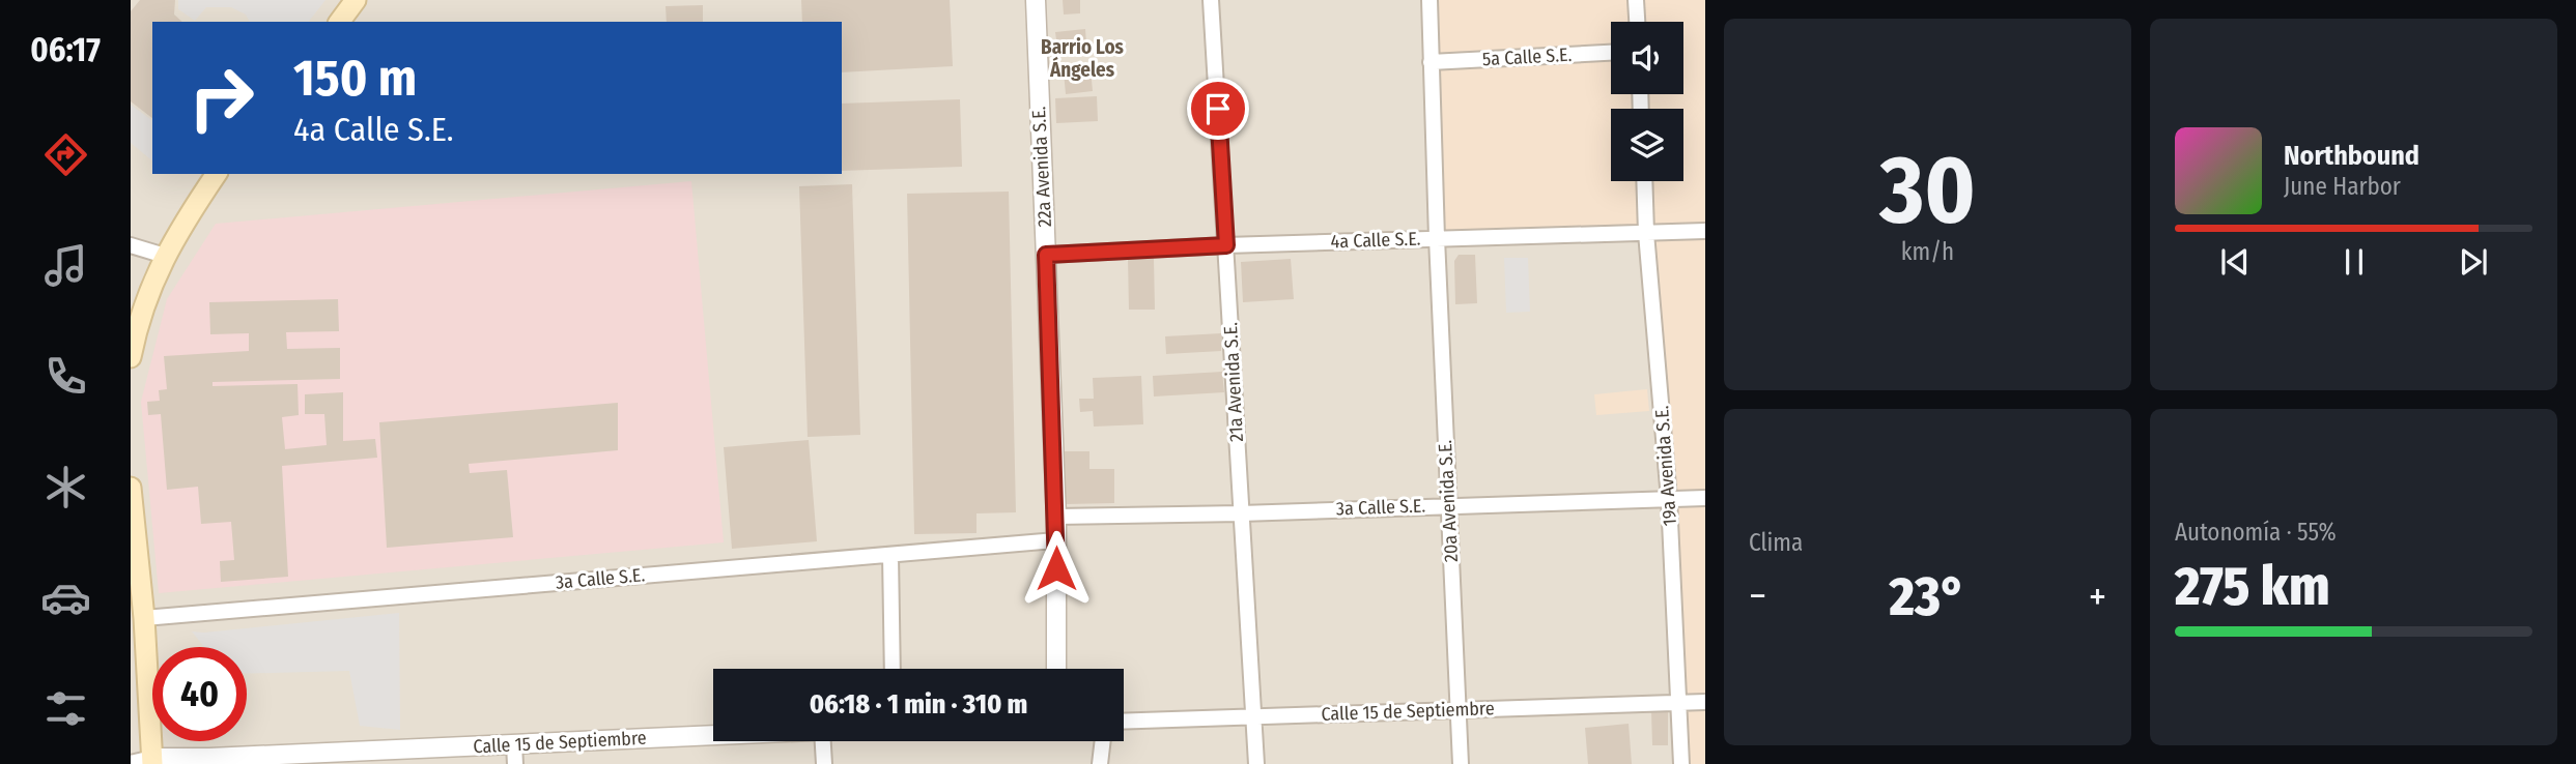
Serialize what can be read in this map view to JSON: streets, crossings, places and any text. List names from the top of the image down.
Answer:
{
  "streets": {
    "street": [
      "5a Calle S.E.",
      "22a Avenida S.E.",
      "4a Calle S.E.",
      "21a Avenida S.E.",
      "19a Avenida S.E.",
      "20a Avenida S.E.",
      "3a Calle S.E.",
      "Calle 15 de Septiembre"
    ]
  },
  "crossings": [
    ["5a Calle S.E.", "20a Avenida S.E."],
    ["22a Avenida S.E.", "4a Calle S.E."],
    ["22a Avenida S.E.", "3a Calle S.E."],
    ["4a Calle S.E.", "21a Avenida S.E."],
    ["4a Calle S.E.", "19a Avenida S.E."],
    ["4a Calle S.E.", "20a Avenida S.E."],
    ["21a Avenida S.E.", "3a Calle S.E."],
    ["21a Avenida S.E.", "Calle 15 de Septiembre"],
    ["19a Avenida S.E.", "3a Calle S.E."],
    ["19a Avenida S.E.", "Calle 15 de Septiembre"],
    ["20a Avenida S.E.", "3a Calle S.E."],
    ["20a Avenida S.E.", "Calle 15 de Septiembre"]
  ],
  "districts": ["Barrio Los Ángeles"],
  "page": {
    "tabs": "06:17",
    "tile": [
      ["30", "km/h"],
      "Clima",
      ["Autonomía · 55%", "275 km"]
    ],
    "turn": ["150 m", "4a Calle S.E."],
    "song": ["Northbound", "June Harbor"],
    "heat": ["−", "23°", "+"],
    "limit": "40",
    "trip": "06:18 · 1 min · 310 m"
  }
}
